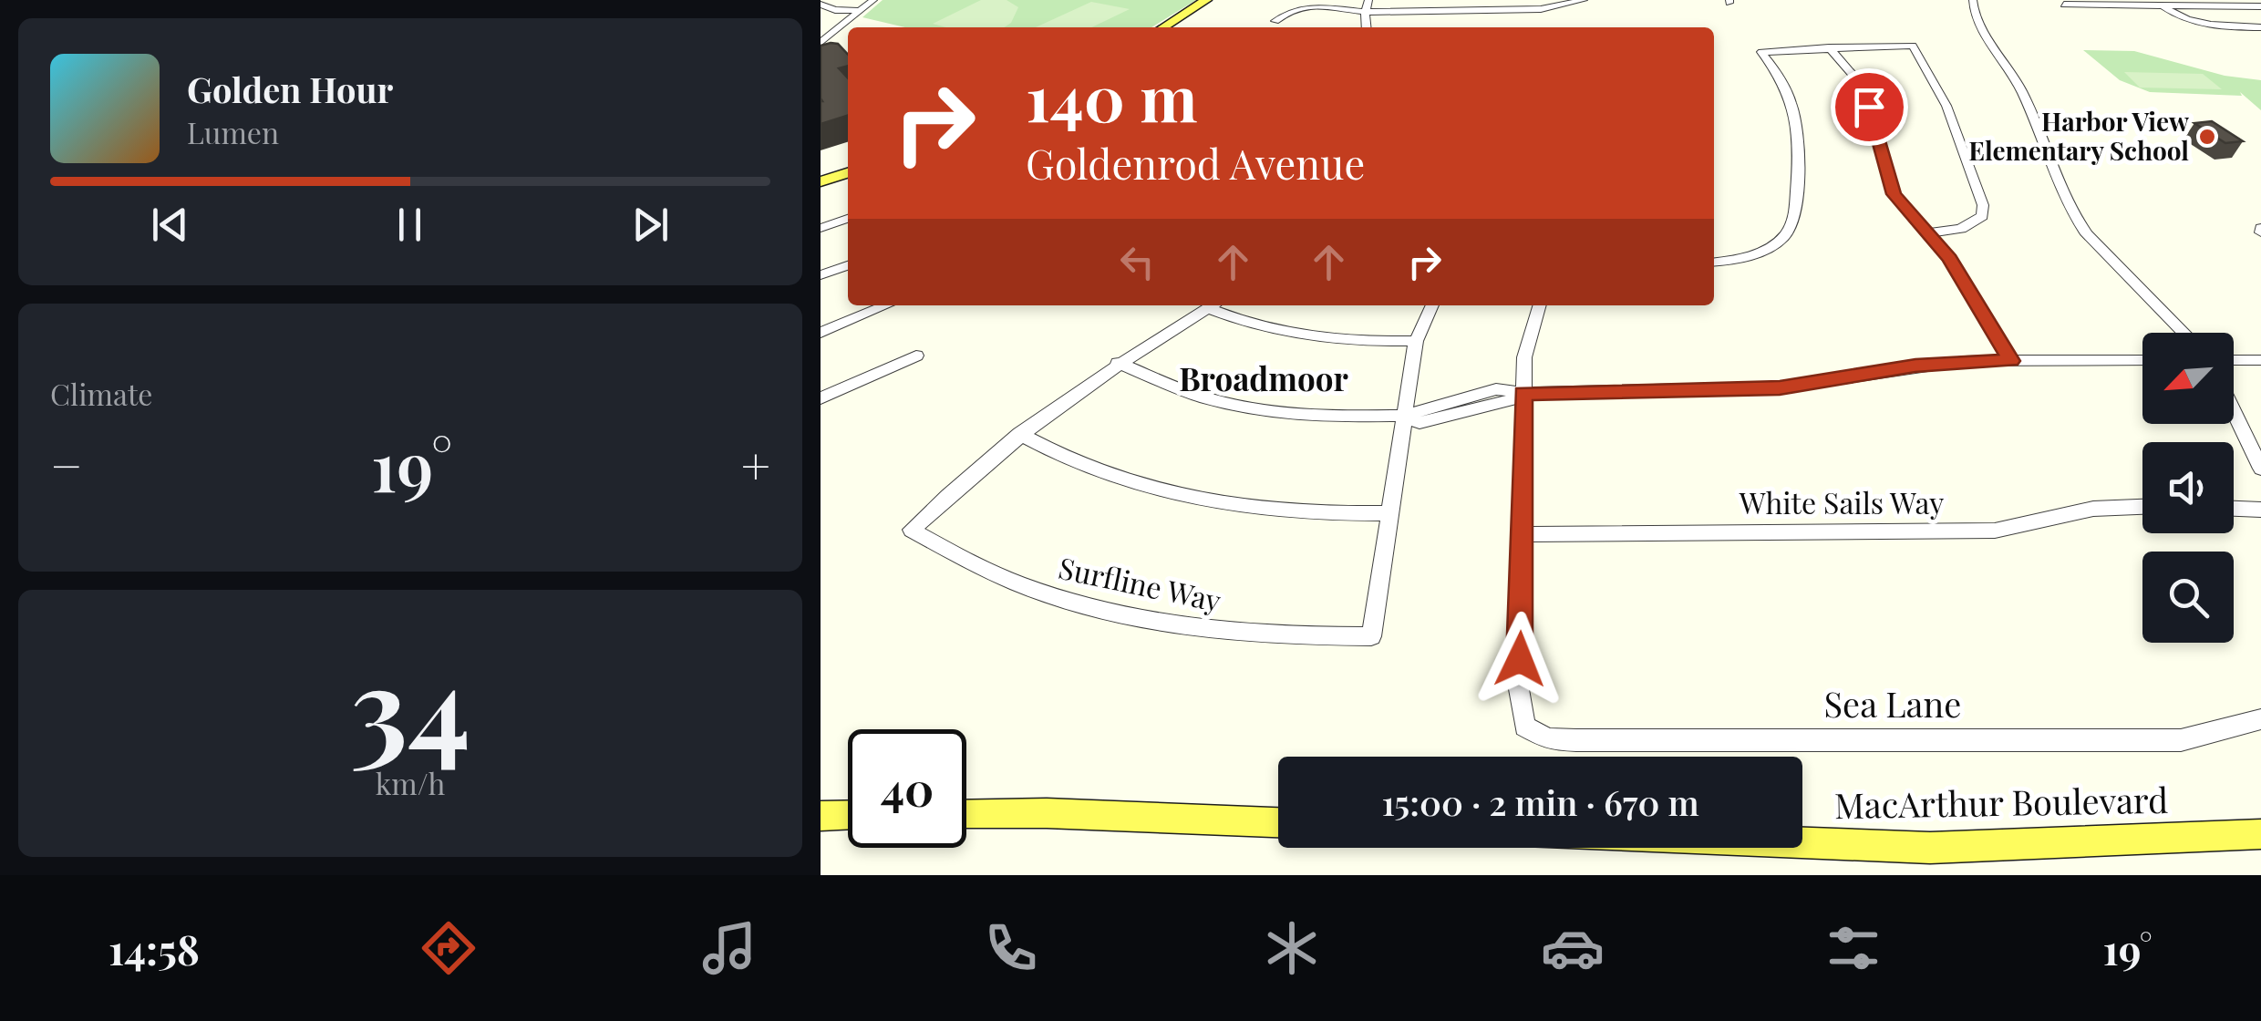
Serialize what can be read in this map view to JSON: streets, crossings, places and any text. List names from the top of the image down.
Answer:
{
  "streets": {
    "main road": ["MacArthur Boulevard"],
    "street": ["White Sails Way", "Surfline Way", "Sea Lane"]
  },
  "crossings": [
    ["White Sails Way", "Sea Lane"]
  ],
  "districts": ["Broadmoor"],
  "places": ["Harbor View Elementary School"],
  "north": "bottom left",
  "page": {
    "turn": ["140 m", "Goldenrod Avenue"],
    "song": ["Golden Hour", "Lumen"],
    "tile": [
      "Climate",
      ["34", "km/h"]
    ],
    "heat": ["−", "19°", "+"],
    "limit": "40",
    "trip": "15:00 · 2 min · 670 m",
    "tabs": ["14:58", "19°"]
  }
}
